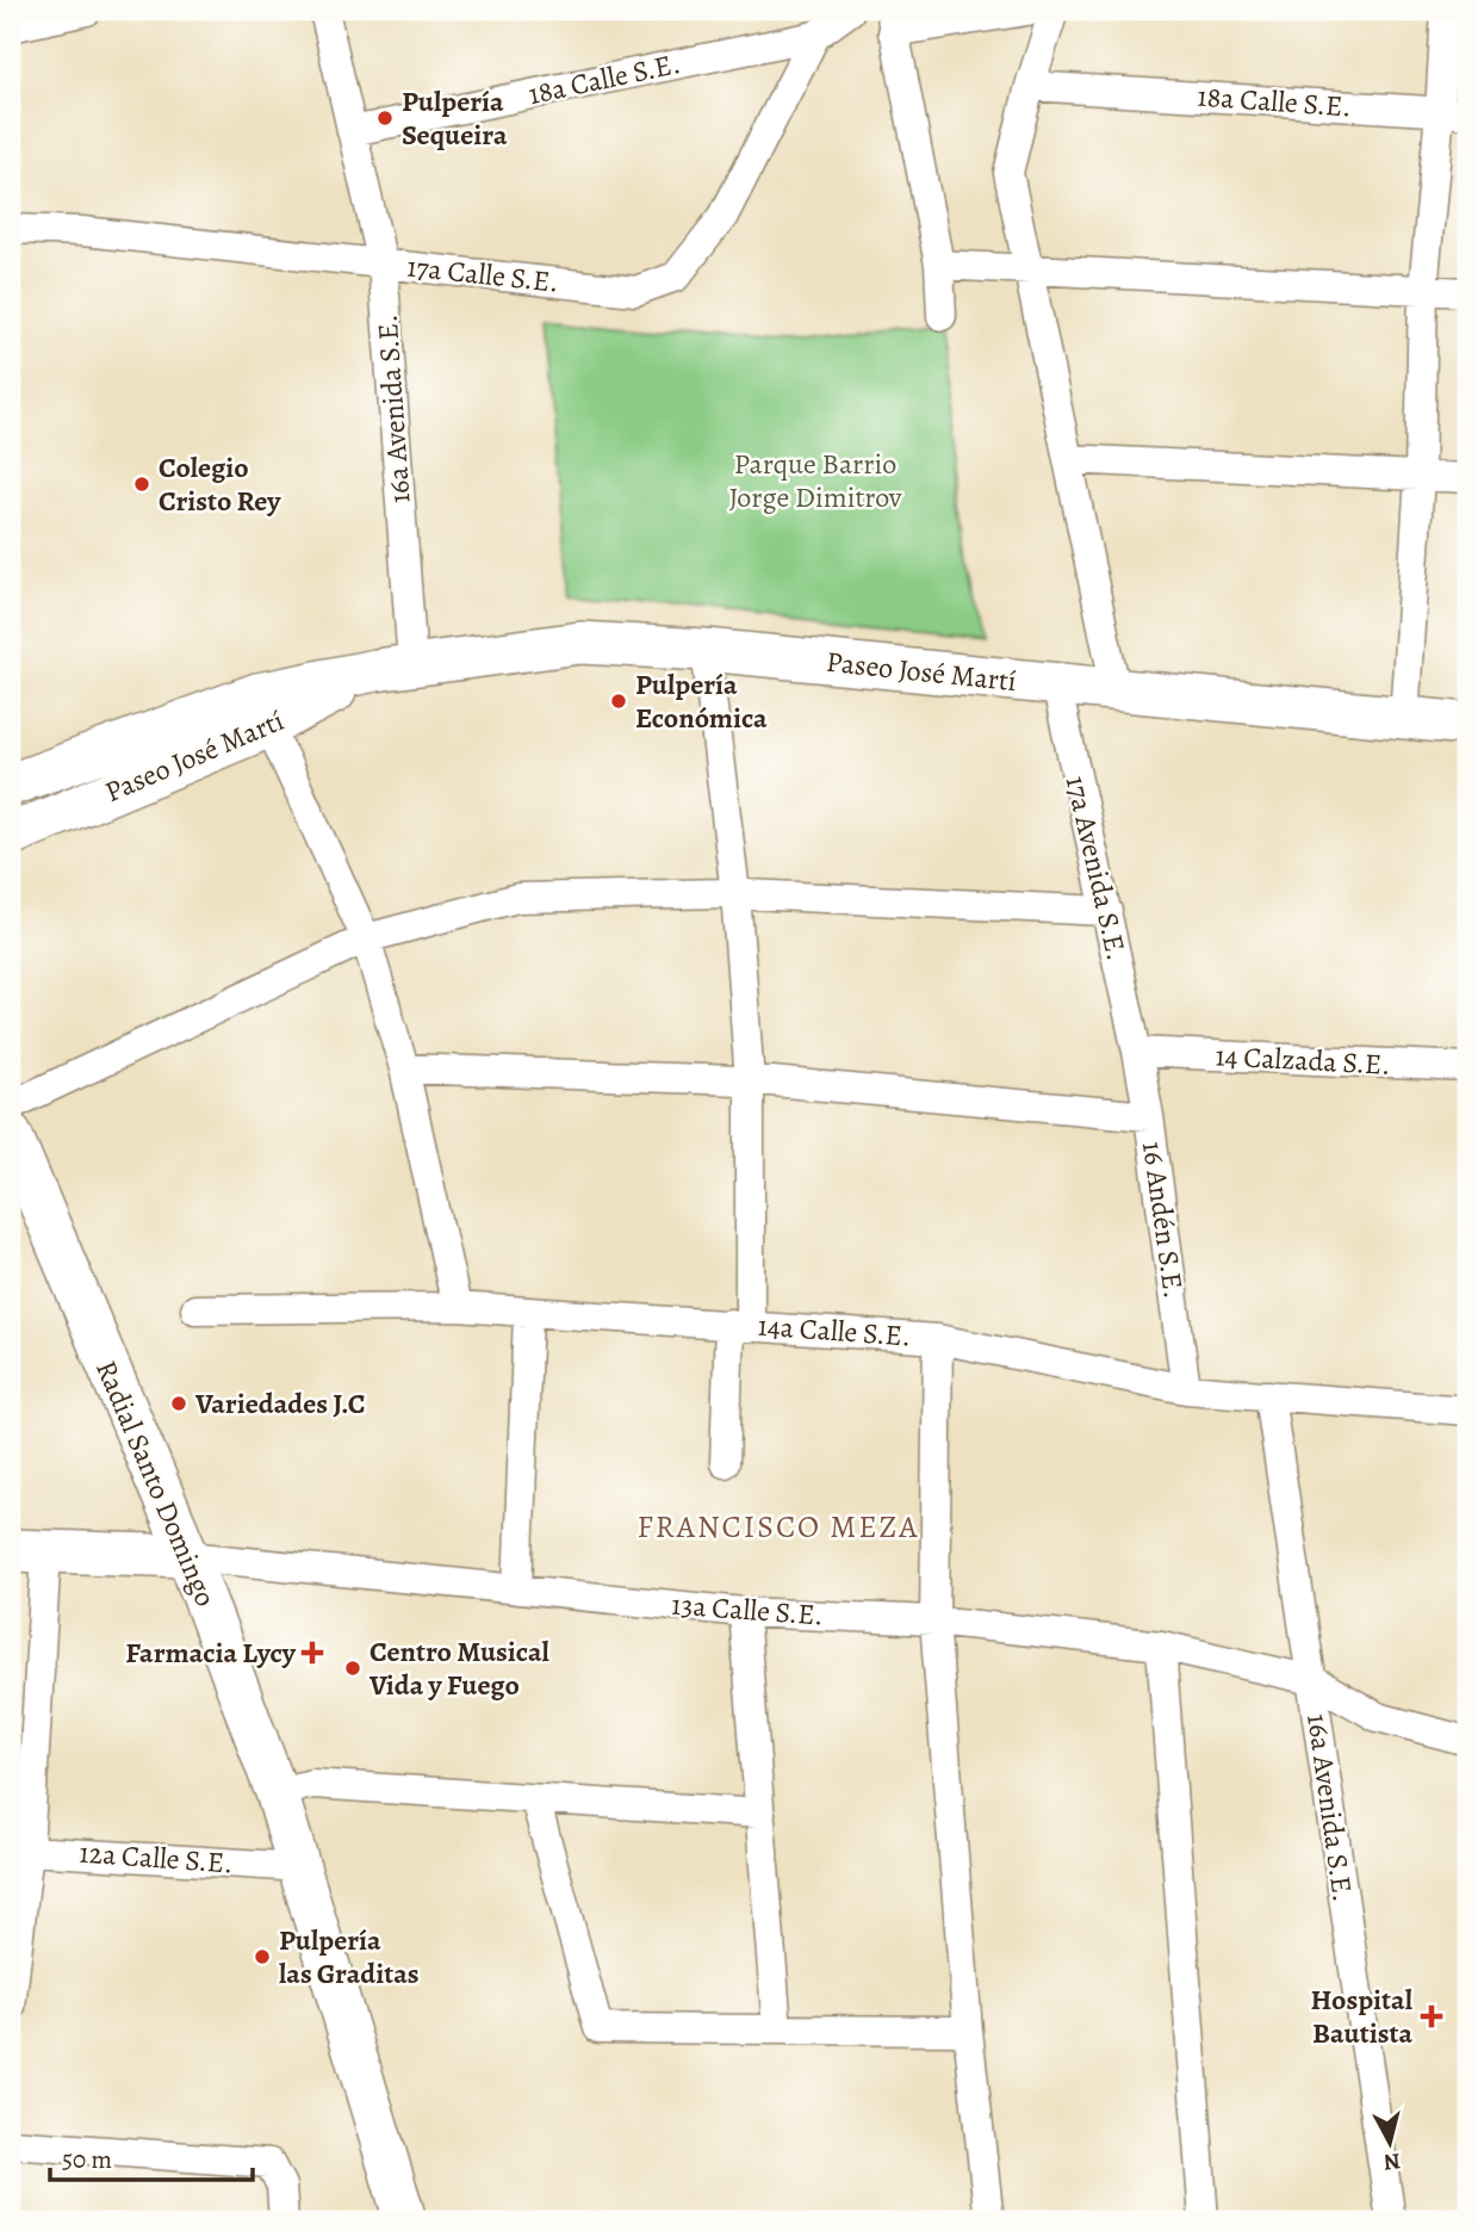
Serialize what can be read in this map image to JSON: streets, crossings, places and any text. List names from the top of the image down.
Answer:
{
  "streets": {
    "main road": ["Paseo José Martí", "Radial Santo Domingo", "13a Calle S.E."],
    "street": [
      "18a Calle S.E.",
      "17a Calle S.E.",
      "16a Avenida S.E.",
      "17a Avenida S.E.",
      "14 Calzada S.E.",
      "16 Andén S.E.",
      "14a Calle S.E.",
      "12a Calle S.E."
    ]
  },
  "crossings": [
    ["18a Calle S.E.", "17a Calle S.E."],
    ["18a Calle S.E.", "16a Avenida S.E."],
    ["17a Calle S.E.", "16a Avenida S.E."],
    ["16a Avenida S.E.", "Paseo José Martí"],
    ["16a Avenida S.E.", "14a Calle S.E."],
    ["16a Avenida S.E.", "13a Calle S.E."],
    ["Paseo José Martí", "17a Avenida S.E."],
    ["17a Avenida S.E.", "14 Calzada S.E."],
    ["17a Avenida S.E.", "16 Andén S.E."],
    ["14 Calzada S.E.", "16 Andén S.E."],
    ["16 Andén S.E.", "14a Calle S.E."],
    ["Radial Santo Domingo", "13a Calle S.E."],
    ["Radial Santo Domingo", "12a Calle S.E."]
  ],
  "districts": ["FRANCISCO MEZA"],
  "parks": ["Parque Barrio Jorge Dimitrov"],
  "places": {
    "other": [
      "Pulpería Sequeira",
      "Colegio Cristo Rey",
      "Pulpería Económica",
      "Variedades J.C",
      "Centro Musical Vida y Fuego",
      "Pulpería las Graditas"
    ],
    "health": ["Farmacia Lycy", "Hospital Bautista"]
  },
  "scale_bar": "50 m",
  "north": "bottom"
}
